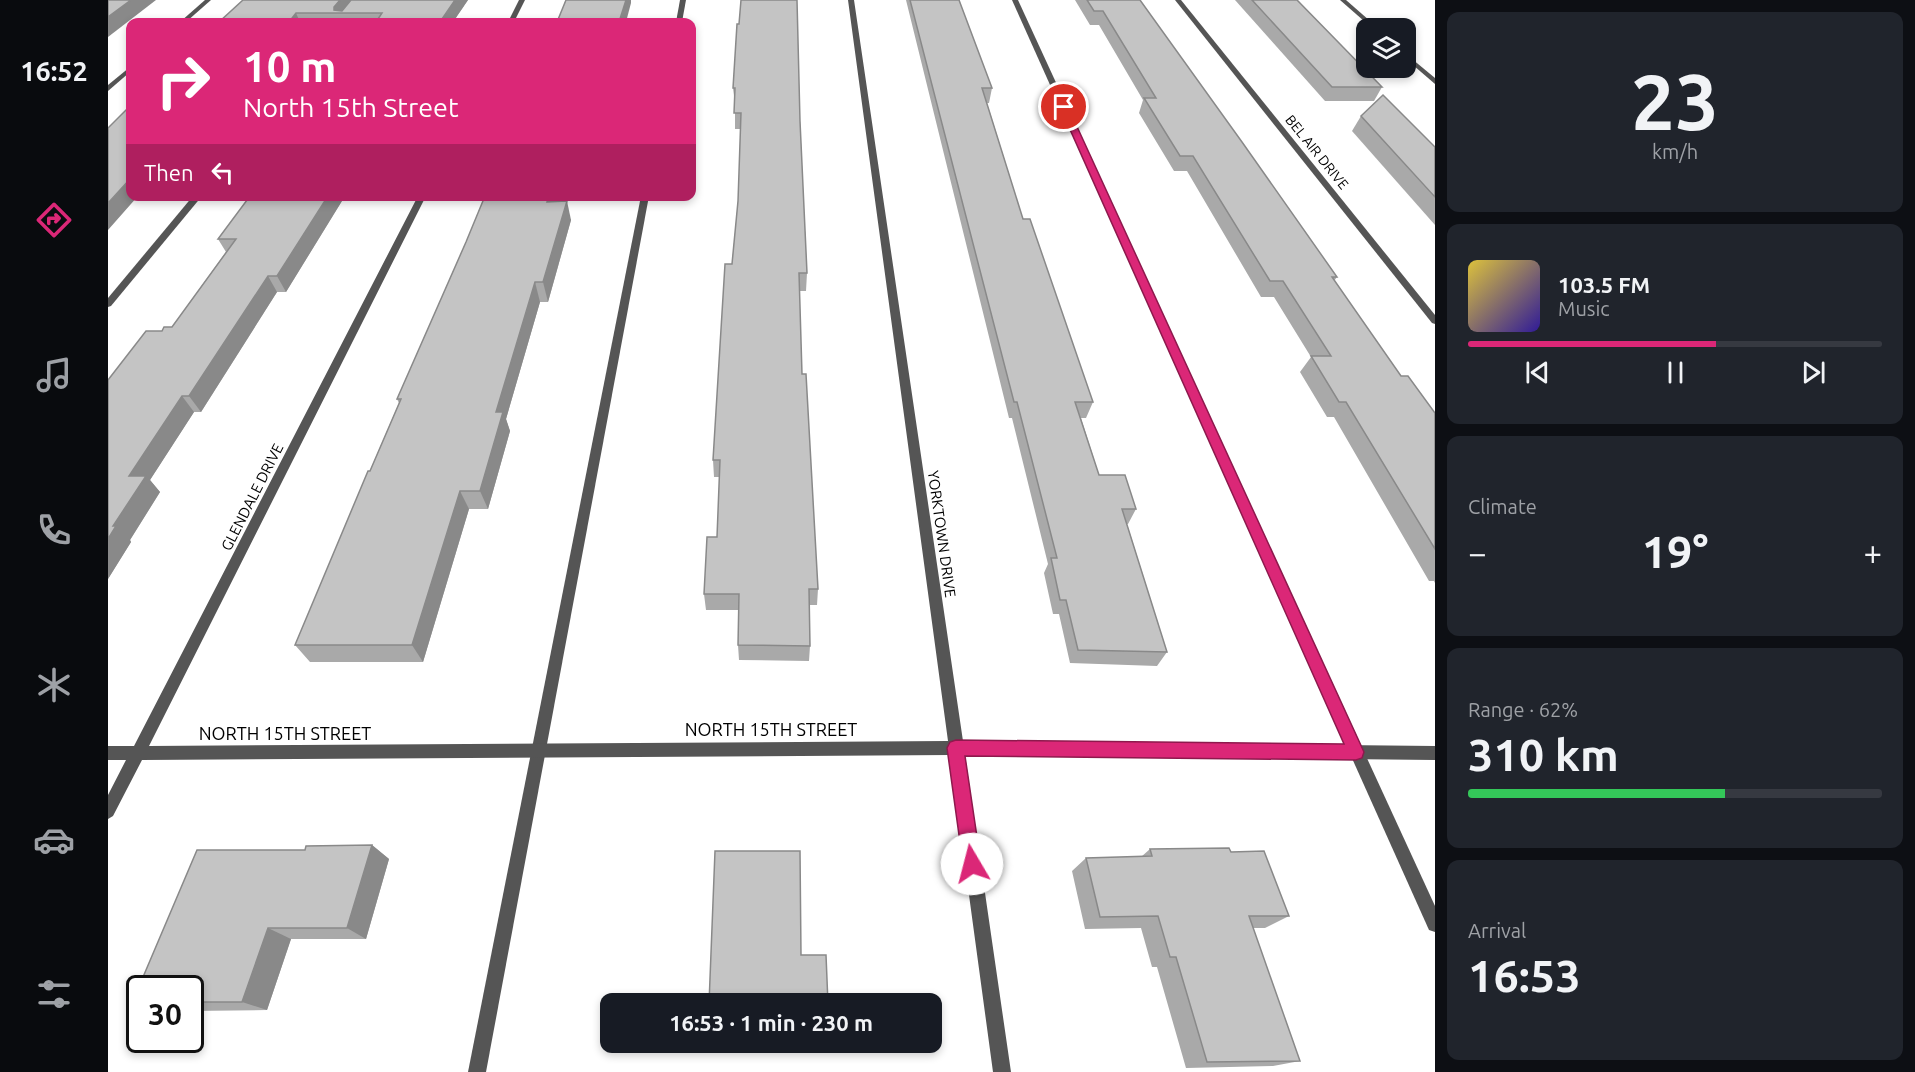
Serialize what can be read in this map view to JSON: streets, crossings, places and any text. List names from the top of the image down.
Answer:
{
  "streets": {
    "street": [
      "BEL AIR DRIVE",
      "GLENDALE DRIVE",
      "YORKTOWN DRIVE",
      "NORTH 15TH STREET"
    ]
  },
  "crossings": [
    ["GLENDALE DRIVE", "NORTH 15TH STREET"],
    ["YORKTOWN DRIVE", "NORTH 15TH STREET"]
  ],
  "page": {
    "tabs": "16:52",
    "tile": [
      ["23", "km/h"],
      "Climate",
      ["Range · 62%", "310 km"],
      ["Arrival", "16:53"]
    ],
    "turn": ["10 m", "North 15th Street"],
    "then": "Then",
    "song": ["103.5 FM", "Music"],
    "heat": ["−", "19°", "+"],
    "limit": "30",
    "trip": "16:53 · 1 min · 230 m"
  }
}
